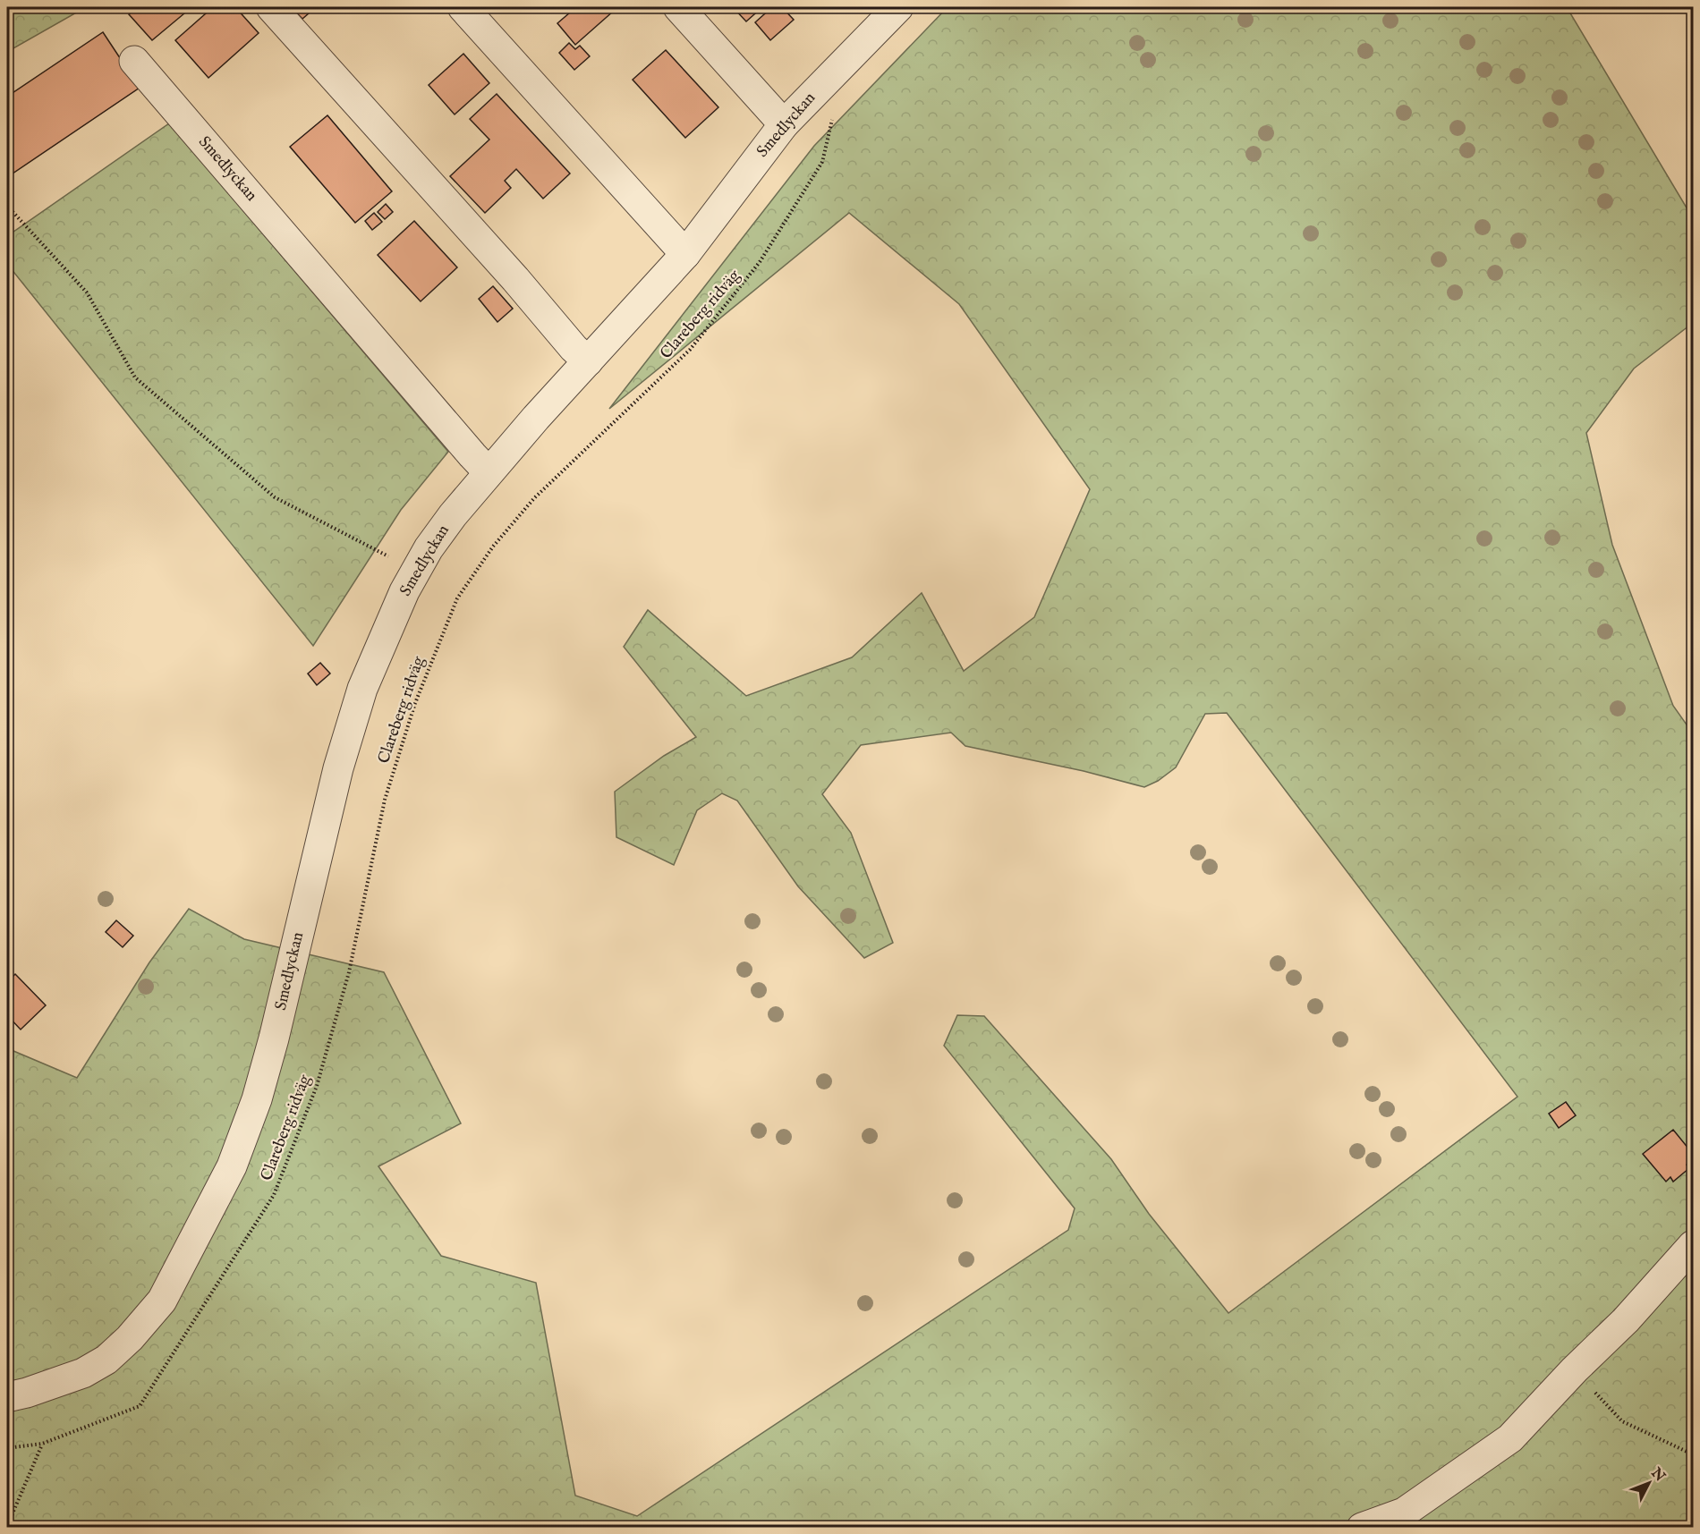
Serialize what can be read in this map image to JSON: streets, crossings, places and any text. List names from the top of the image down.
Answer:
{
  "streets": {
    "street": ["Smedlyckan"],
    "path": ["Clareberg ridväg"]
  },
  "north": "top right"
}
